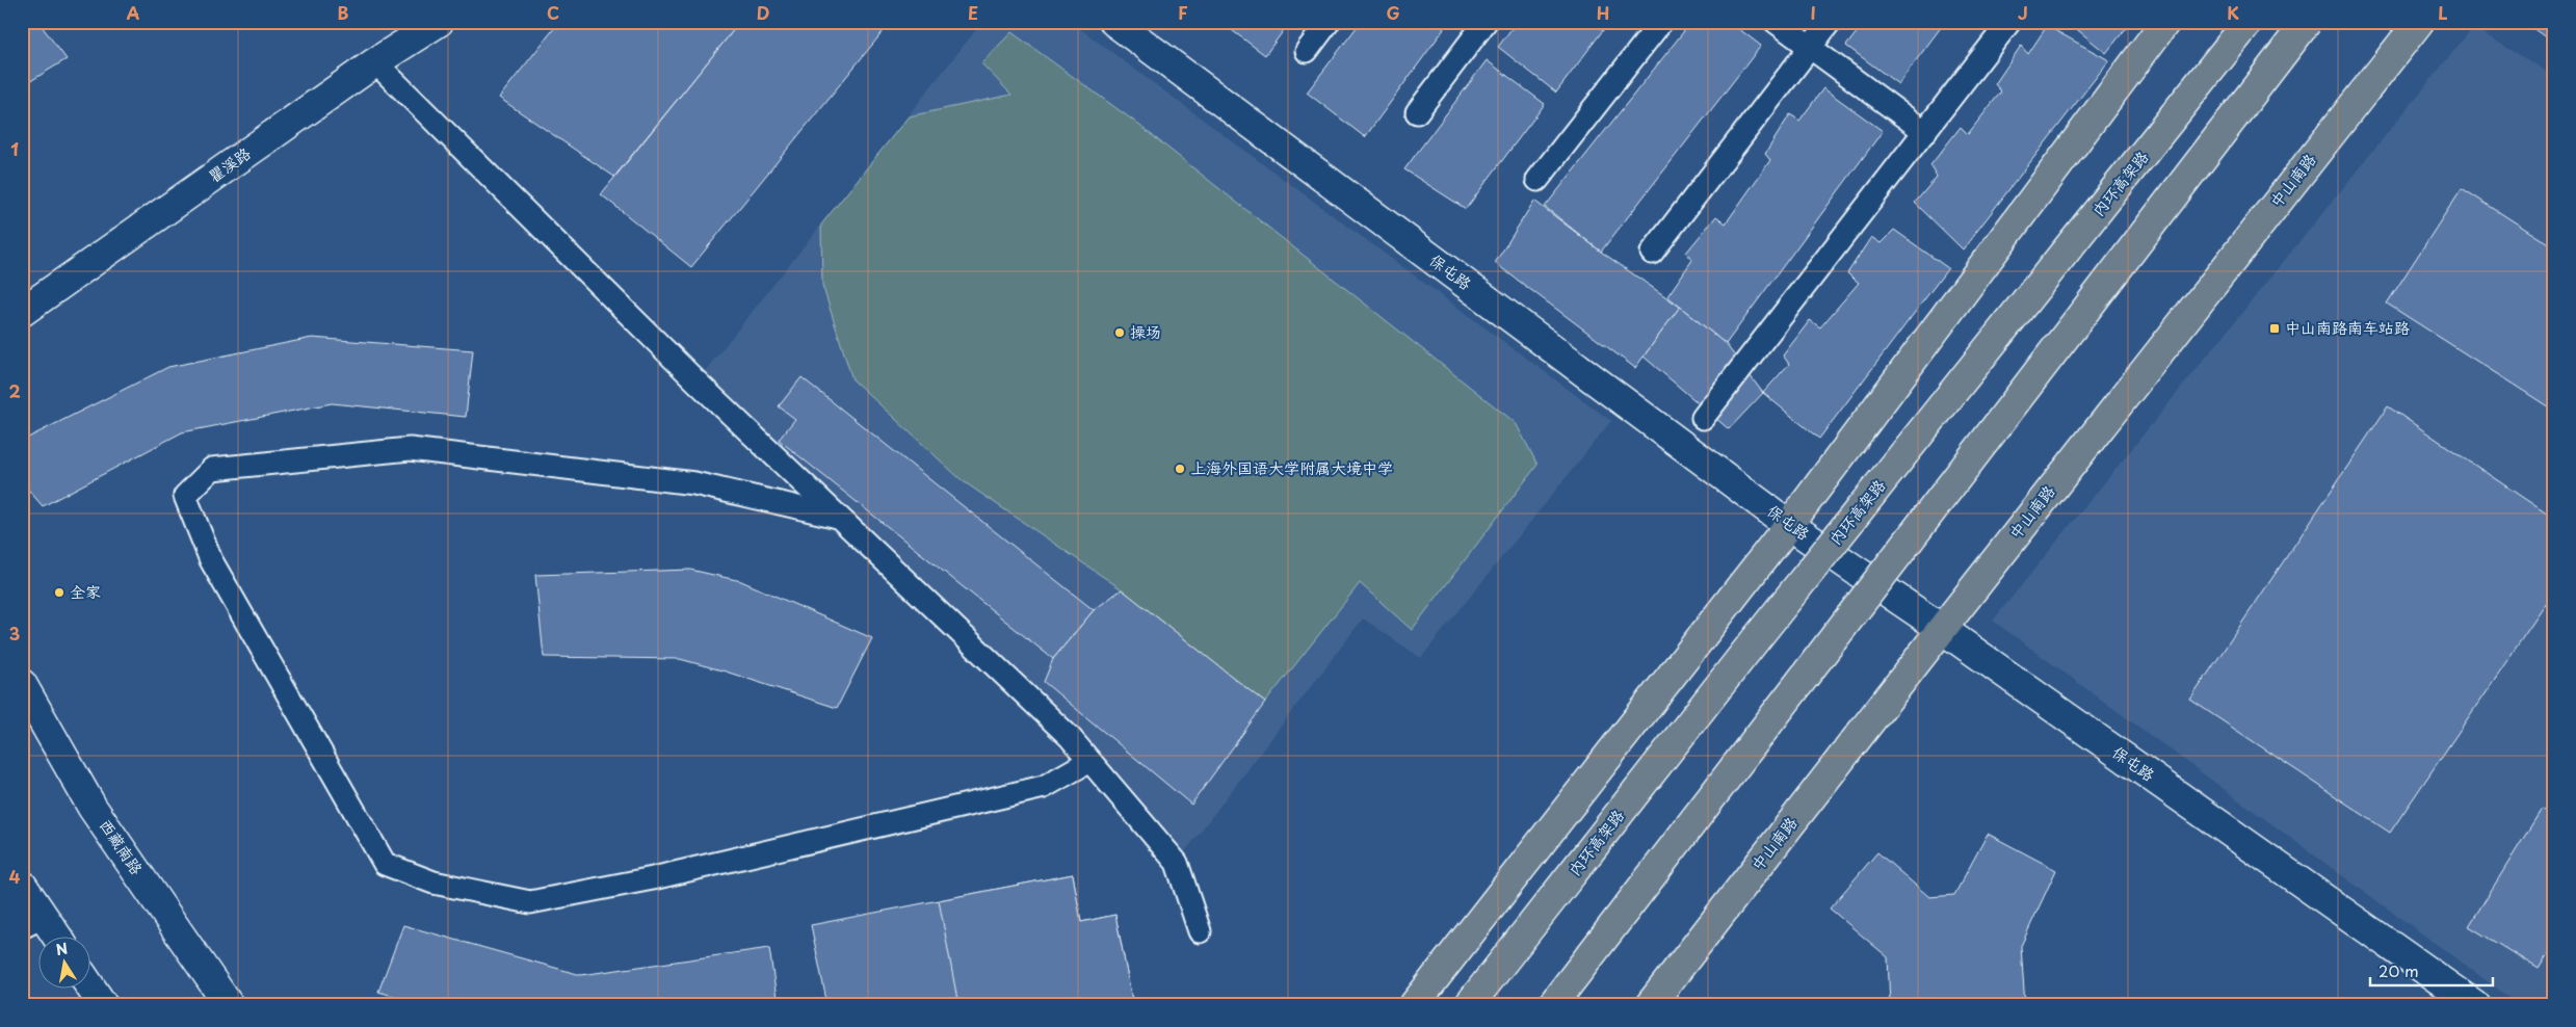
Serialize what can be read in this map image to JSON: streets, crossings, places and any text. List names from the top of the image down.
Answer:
{
  "streets": {
    "main road": ["中山南路", "内环高架路"],
    "street": ["瞿溪路", "保屯路", "西藏南路"]
  },
  "crossings": [
    ["中山南路", "保屯路"]
  ],
  "places": {
    "transit": ["中山南路南车站路"],
    "other": ["操场", "上海外国语大学附属大境中学", "全家"]
  },
  "scale_bar": "20 m",
  "north": "top",
  "grid": {
    "columns": [
      "A",
      "B",
      "C",
      "D",
      "E",
      "F",
      "G",
      "H",
      "I",
      "J",
      "K",
      "L"
    ],
    "rows": [
      "1",
      "2",
      "3",
      "4"
    ]
  }
}
